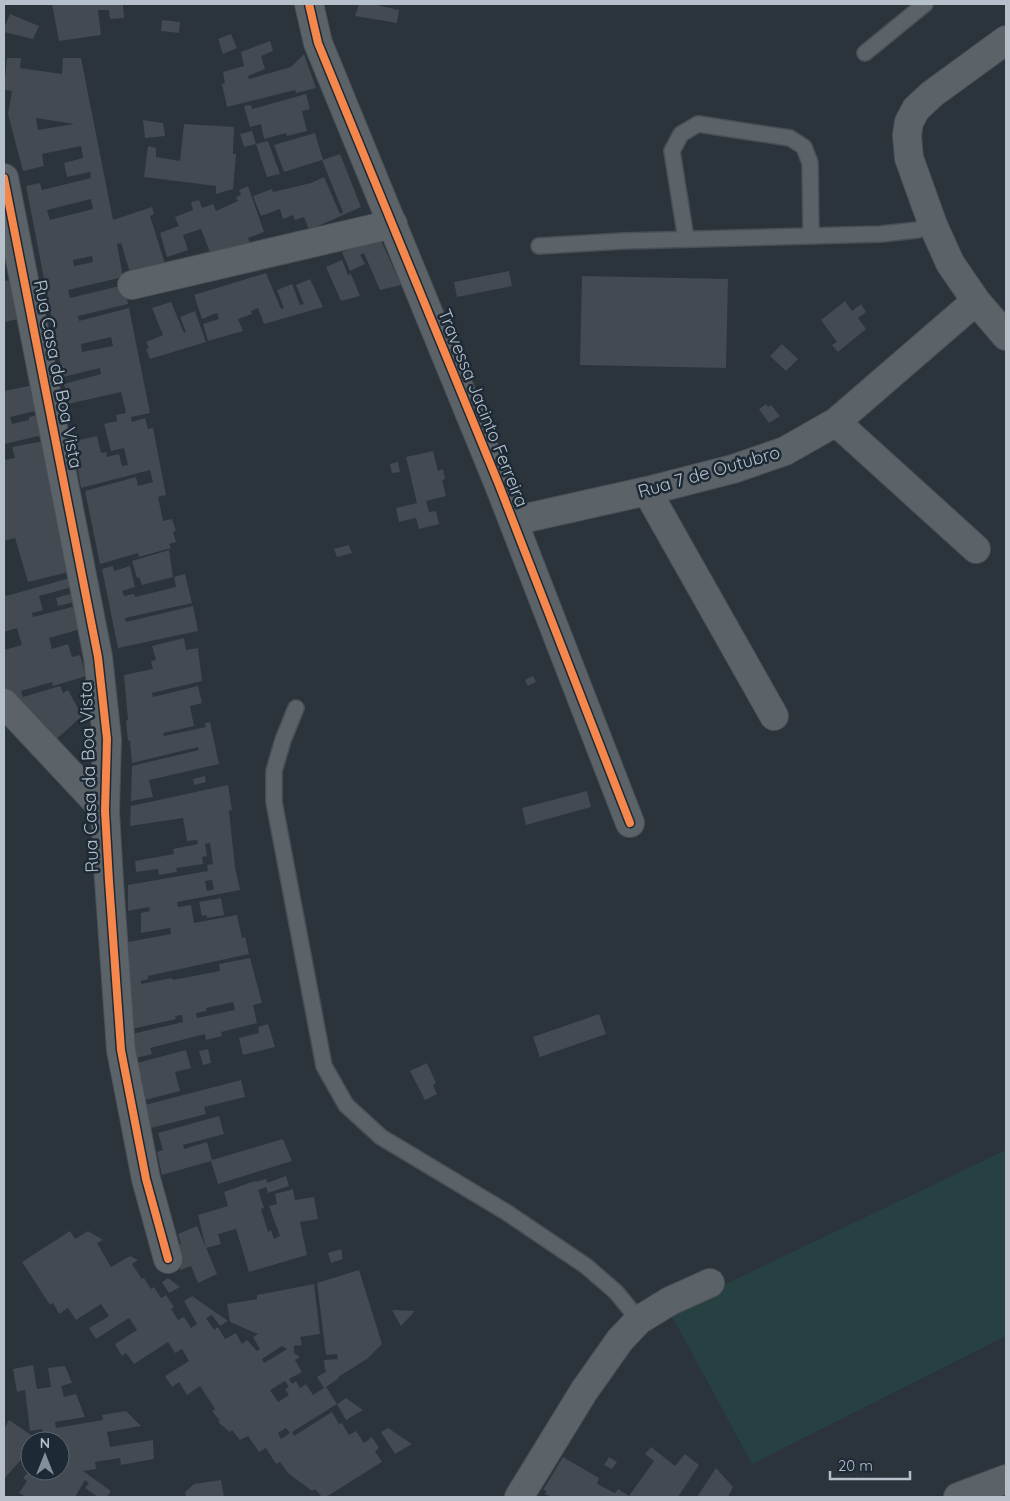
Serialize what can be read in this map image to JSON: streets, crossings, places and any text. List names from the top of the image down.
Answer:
{
  "streets": {
    "street": ["Rua Casa da Boa Vista", "Travessa Jacinto Ferreira", "Rua 7 de Outubro"]
  },
  "crossings": [
    ["Travessa Jacinto Ferreira", "Rua 7 de Outubro"]
  ],
  "scale_bar": "20 m",
  "north": "top"
}
